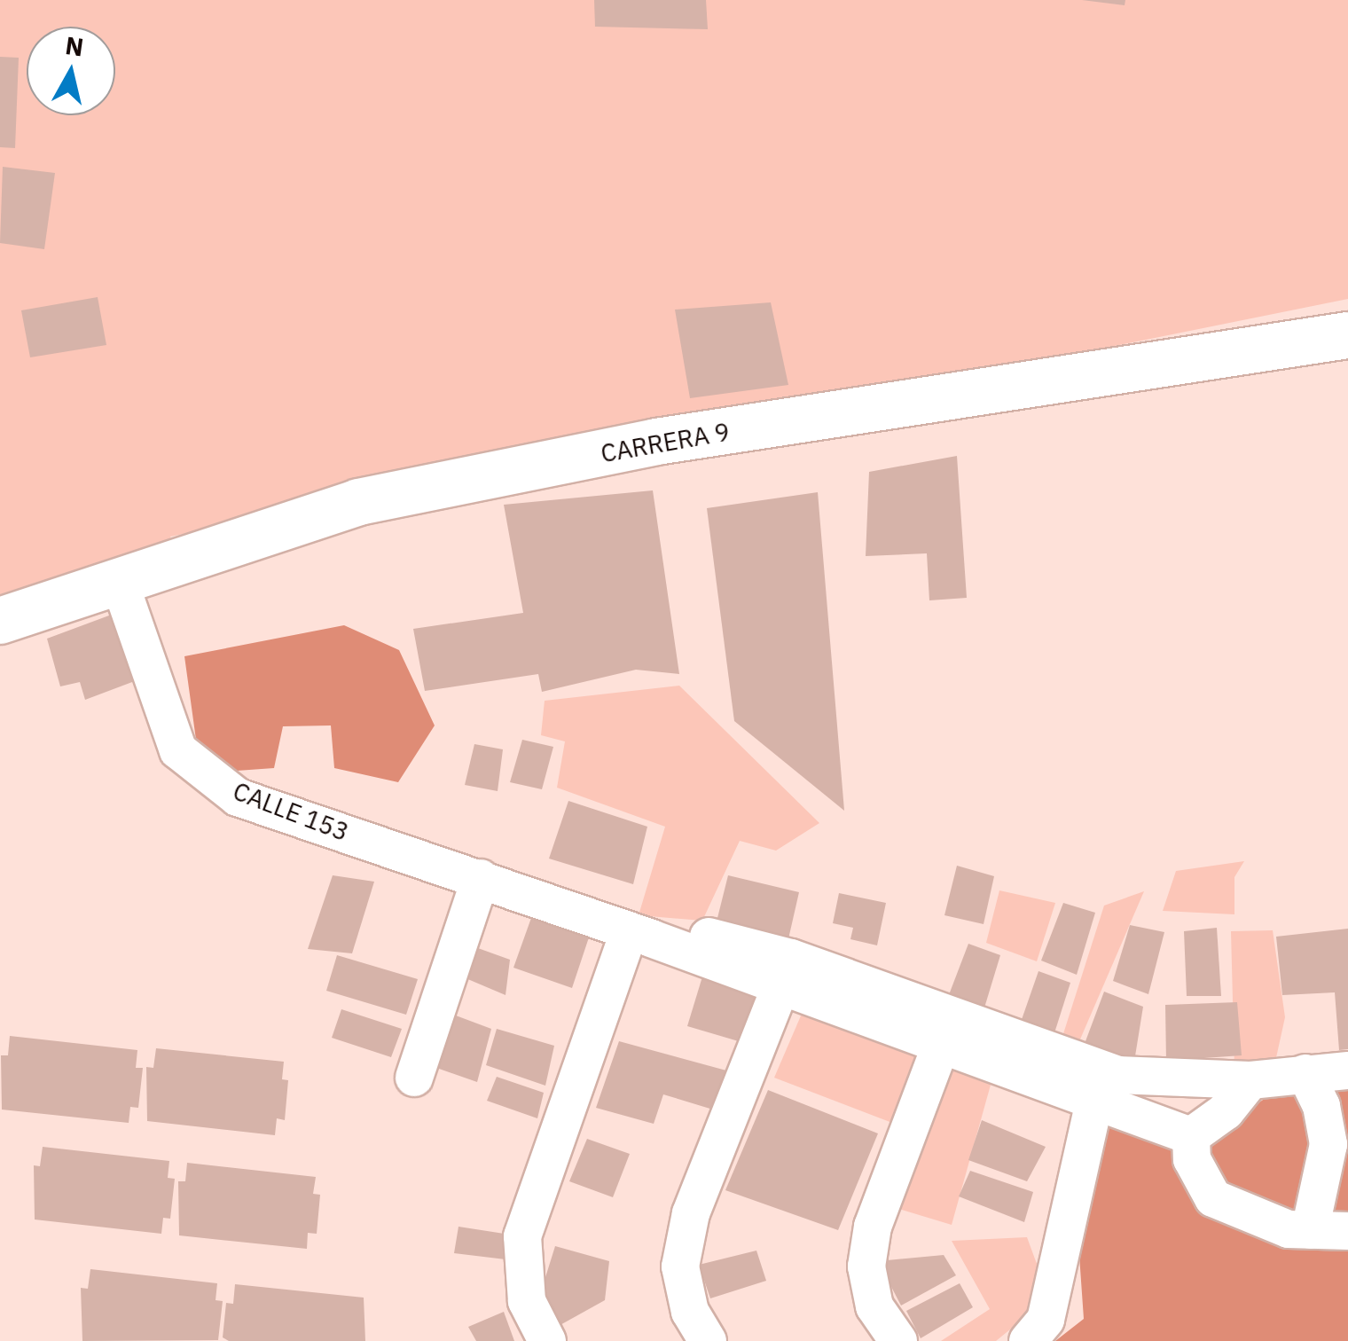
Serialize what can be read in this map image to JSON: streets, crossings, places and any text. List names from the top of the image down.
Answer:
{
  "streets": {
    "street": ["CARRERA 9", "CALLE 153"]
  },
  "crossings": [
    ["CARRERA 9", "CALLE 153"]
  ],
  "north": "top"
}
